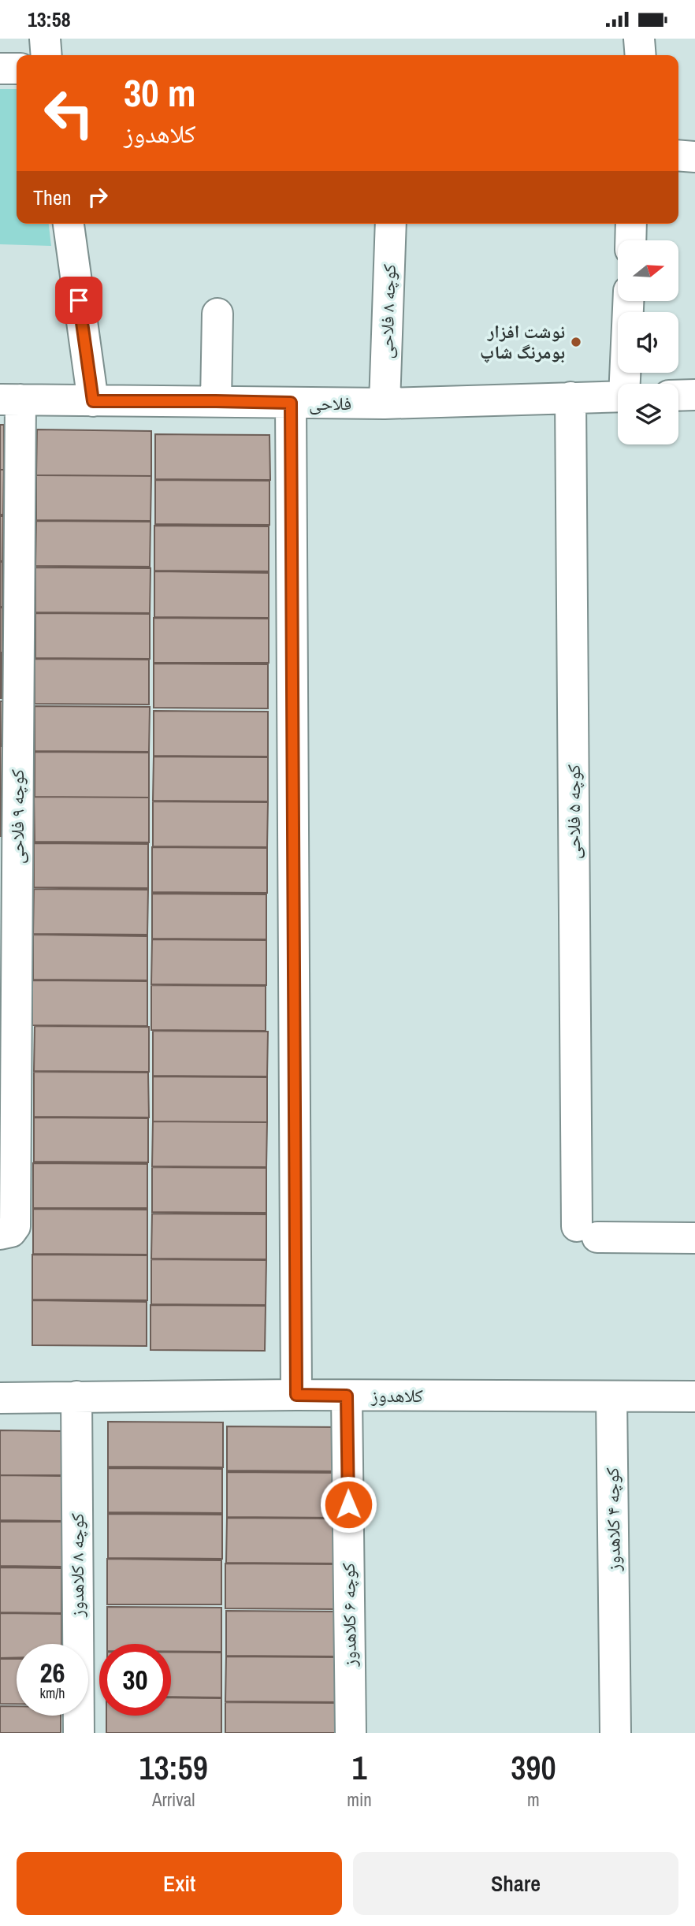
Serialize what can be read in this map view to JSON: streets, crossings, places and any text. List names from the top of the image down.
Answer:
{
  "streets": {
    "street": [
      "کوچه ۸ فلاحی",
      "فلاحی",
      "کوچه ۵ فلاحی",
      "کوچه ۹ فلاحی",
      "کلاهدوز",
      "کوچه ۴ کلاهدوز",
      "کوچه ۸ کلاهدوز",
      "کوچه ۶ کلاهدوز"
    ]
  },
  "crossings": [
    ["کوچه ۸ فلاحی", "فلاحی"],
    ["فلاحی", "کوچه ۵ فلاحی"],
    ["فلاحی", "کوچه ۹ فلاحی"],
    ["کلاهدوز", "کوچه ۴ کلاهدوز"],
    ["کلاهدوز", "کوچه ۸ کلاهدوز"],
    ["کلاهدوز", "کوچه ۶ کلاهدوز"]
  ],
  "places": ["نوشت افزار بومرنگ شاپ"],
  "north": "right",
  "page": {
    "status": "13:58",
    "turn": ["30 m", "کلاهدوز"],
    "then": "Then",
    "speed": "26 km/h",
    "limit": "30",
    "eta": [
      "13:59",
      "Arrival",
      "1",
      "min",
      "390",
      "m"
    ],
    "buttons": ["Exit", "Share"]
  }
}
